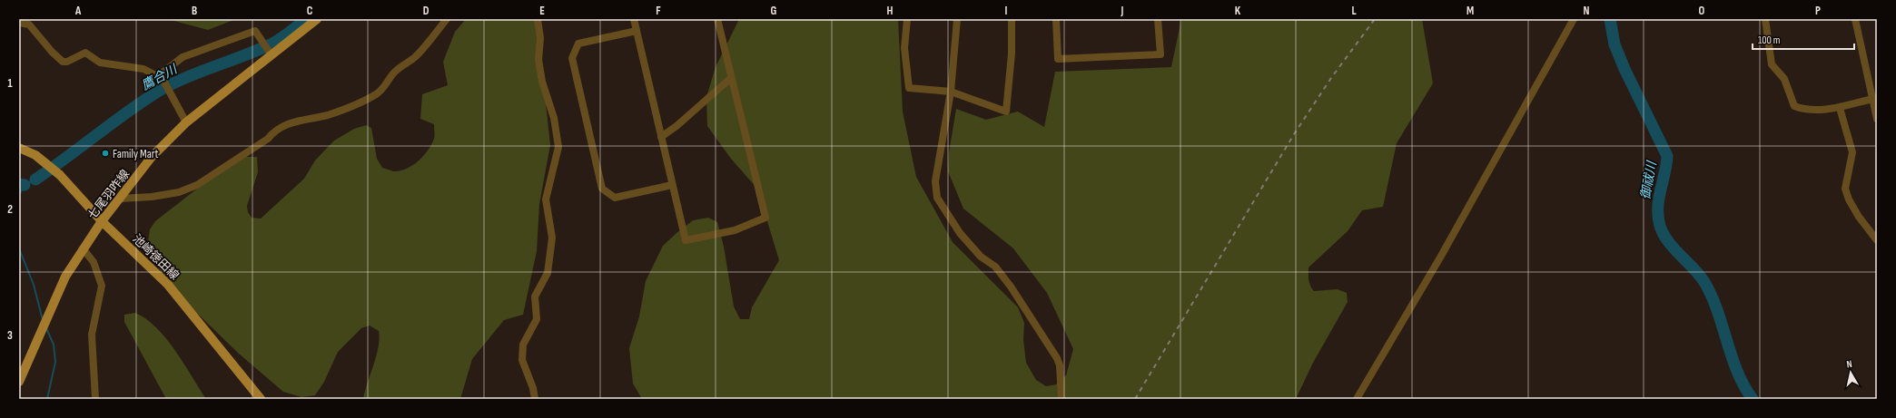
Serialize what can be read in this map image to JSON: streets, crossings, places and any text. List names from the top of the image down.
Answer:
{
  "streets": {
    "main road": ["七尾羽咋線", "池崎徳田線"]
  },
  "crossings": [
    ["七尾羽咋線", "池崎徳田線"]
  ],
  "water": ["鷹合川", "御祓川"],
  "places": ["Family Mart"],
  "scale_bar": "100 m",
  "north": "top",
  "grid": {
    "columns": [
      "A",
      "B",
      "C",
      "D",
      "E",
      "F",
      "G",
      "H",
      "I",
      "J",
      "K",
      "L",
      "M",
      "N",
      "O",
      "P"
    ],
    "rows": ["1", "2", "3"]
  }
}
